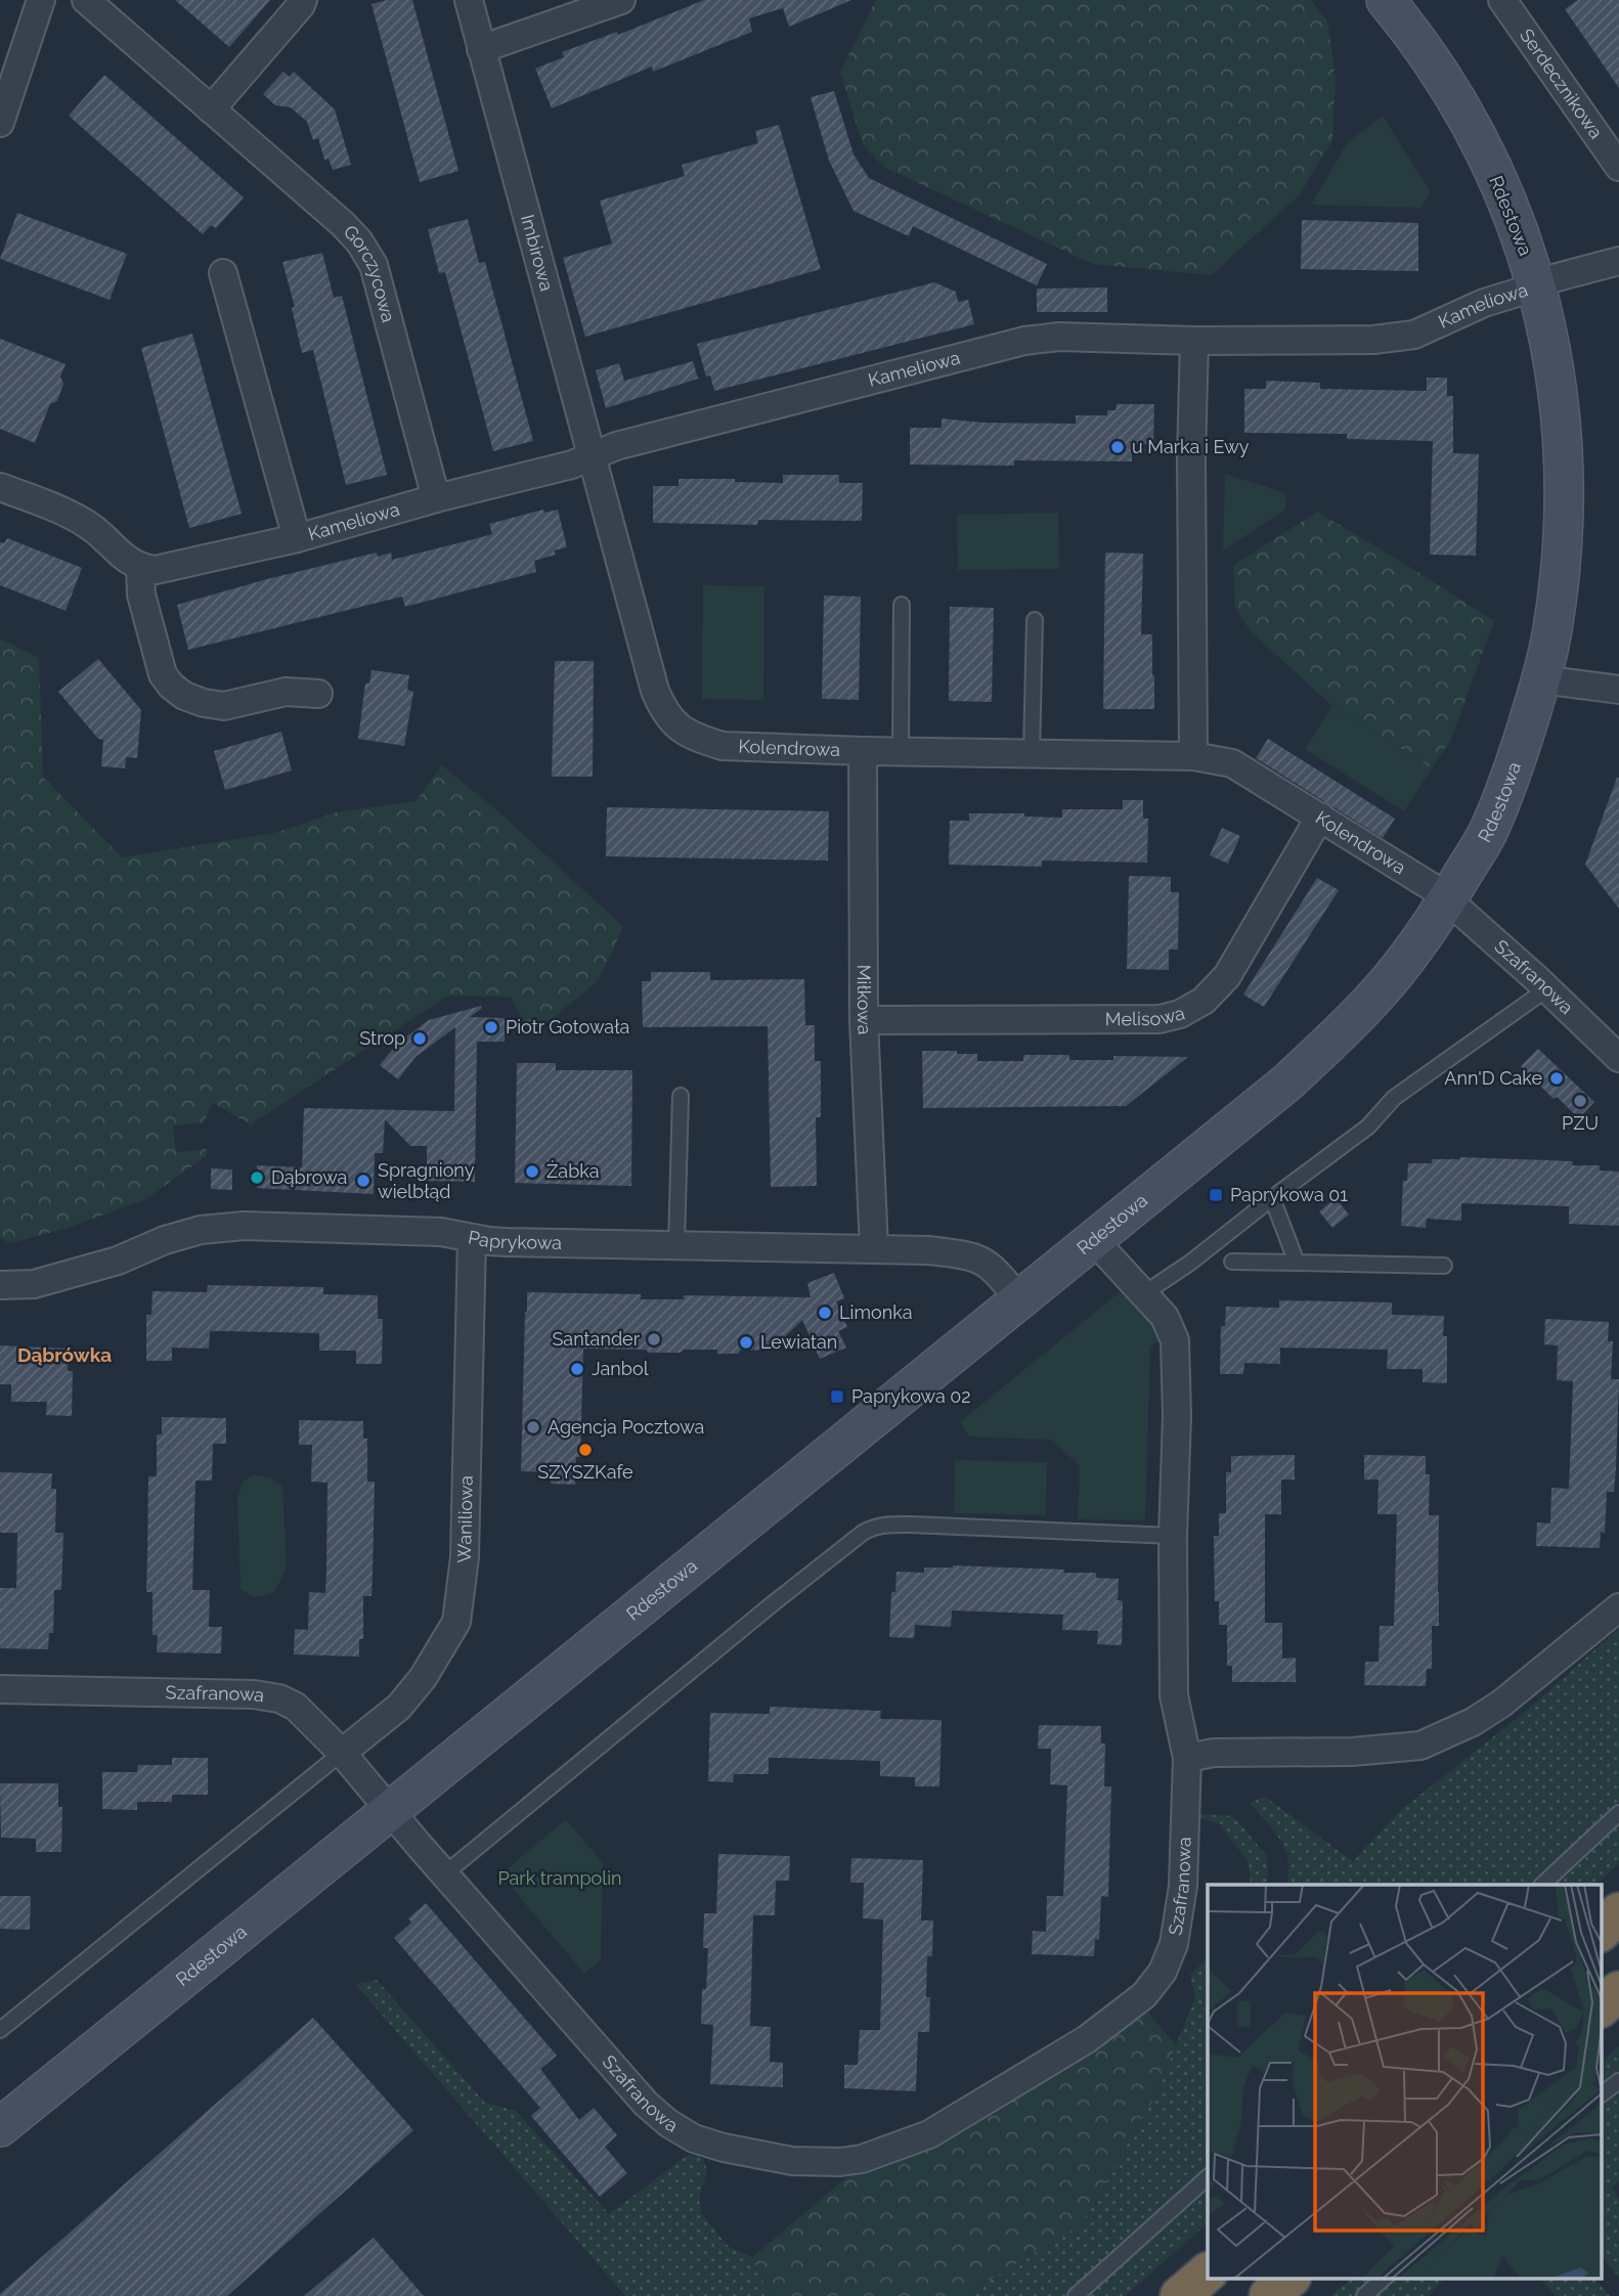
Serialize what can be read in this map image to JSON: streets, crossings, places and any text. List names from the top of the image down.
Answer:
{
  "streets": {
    "street": [
      "Serdecznikowa",
      "Rdestowa",
      "Imbirowa",
      "Gorczycowa",
      "Kameliowa",
      "Kolendrowa",
      "Szafranowa",
      "Miłkowa",
      "Melisowa",
      "Paprykowa",
      "Waniliowa"
    ]
  },
  "crossings": [
    ["Rdestowa", "Kameliowa"],
    ["Rdestowa", "Kolendrowa"],
    ["Rdestowa", "Szafranowa"],
    ["Rdestowa", "Paprykowa"],
    ["Imbirowa", "Kameliowa"],
    ["Imbirowa", "Kolendrowa"],
    ["Gorczycowa", "Kameliowa"],
    ["Kameliowa", "Kolendrowa"],
    ["Kolendrowa", "Szafranowa"],
    ["Kolendrowa", "Miłkowa"],
    ["Kolendrowa", "Melisowa"],
    ["Szafranowa", "Waniliowa"],
    ["Miłkowa", "Melisowa"],
    ["Miłkowa", "Paprykowa"],
    ["Paprykowa", "Waniliowa"]
  ],
  "districts": ["Dąbrówka"],
  "parks": ["Park trampolin"],
  "places": {
    "other": [
      "u Marka i Ewy",
      "Piotr Gotowała",
      "Strop",
      "Ann'D Cake",
      "PZU",
      "Żabka",
      "Dąbrowa",
      "Spragniony wielbłąd",
      "Limonka",
      "Santander",
      "Lewiatan",
      "Janbol",
      "Agencja Pocztowa",
      "SZYSZKafe"
    ],
    "transit": ["Paprykowa 01", "Paprykowa 02"]
  }
}
